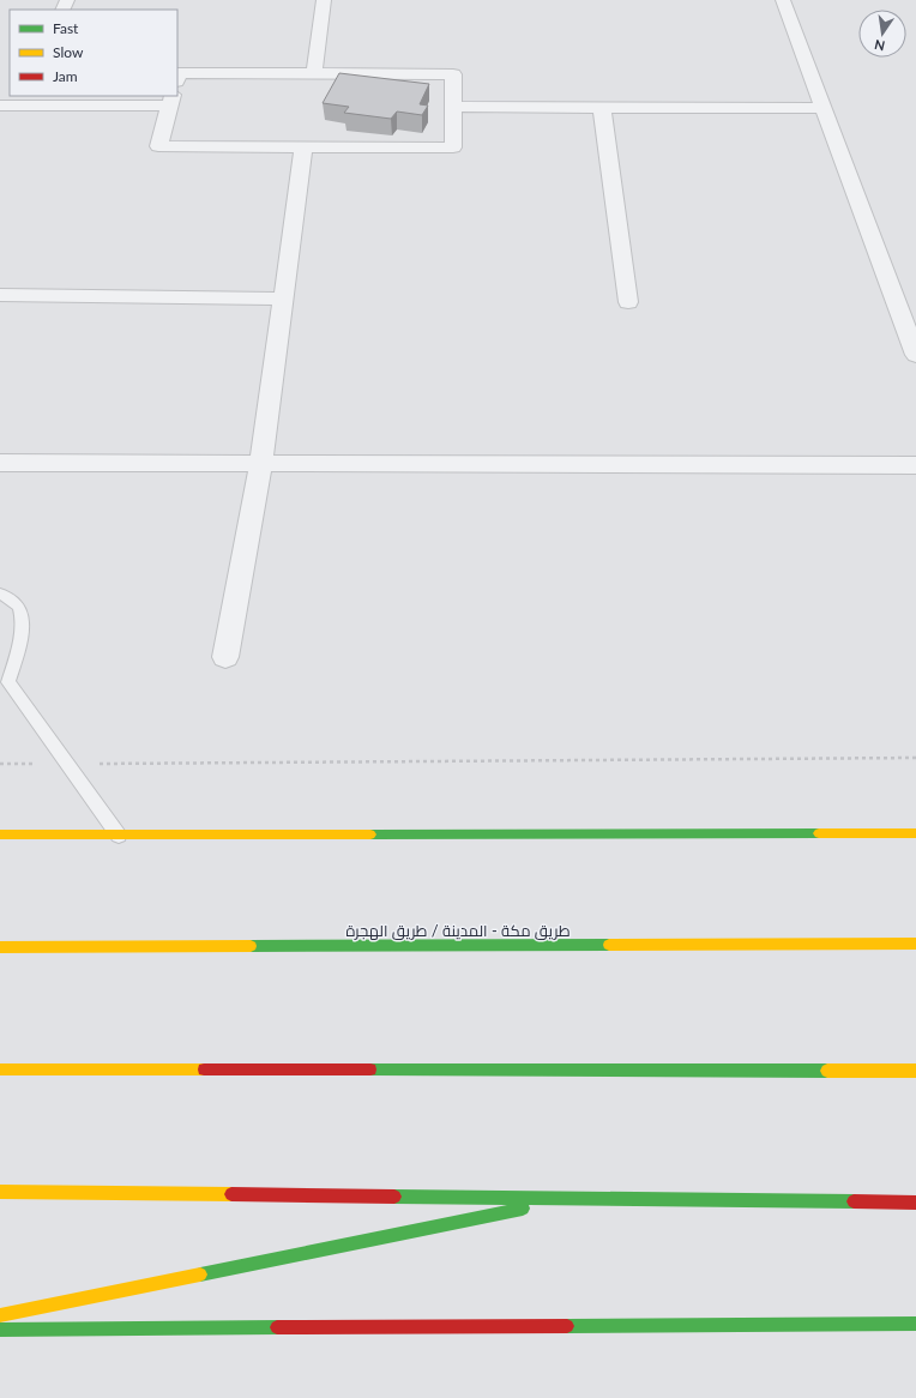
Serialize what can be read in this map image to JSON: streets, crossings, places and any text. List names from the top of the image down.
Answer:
{
  "streets": {
    "main road": ["طريق مكة - المدينة / طريق الهجرة"]
  },
  "legend": ["Fast", "Slow", "Jam"],
  "north": "bottom"
}
